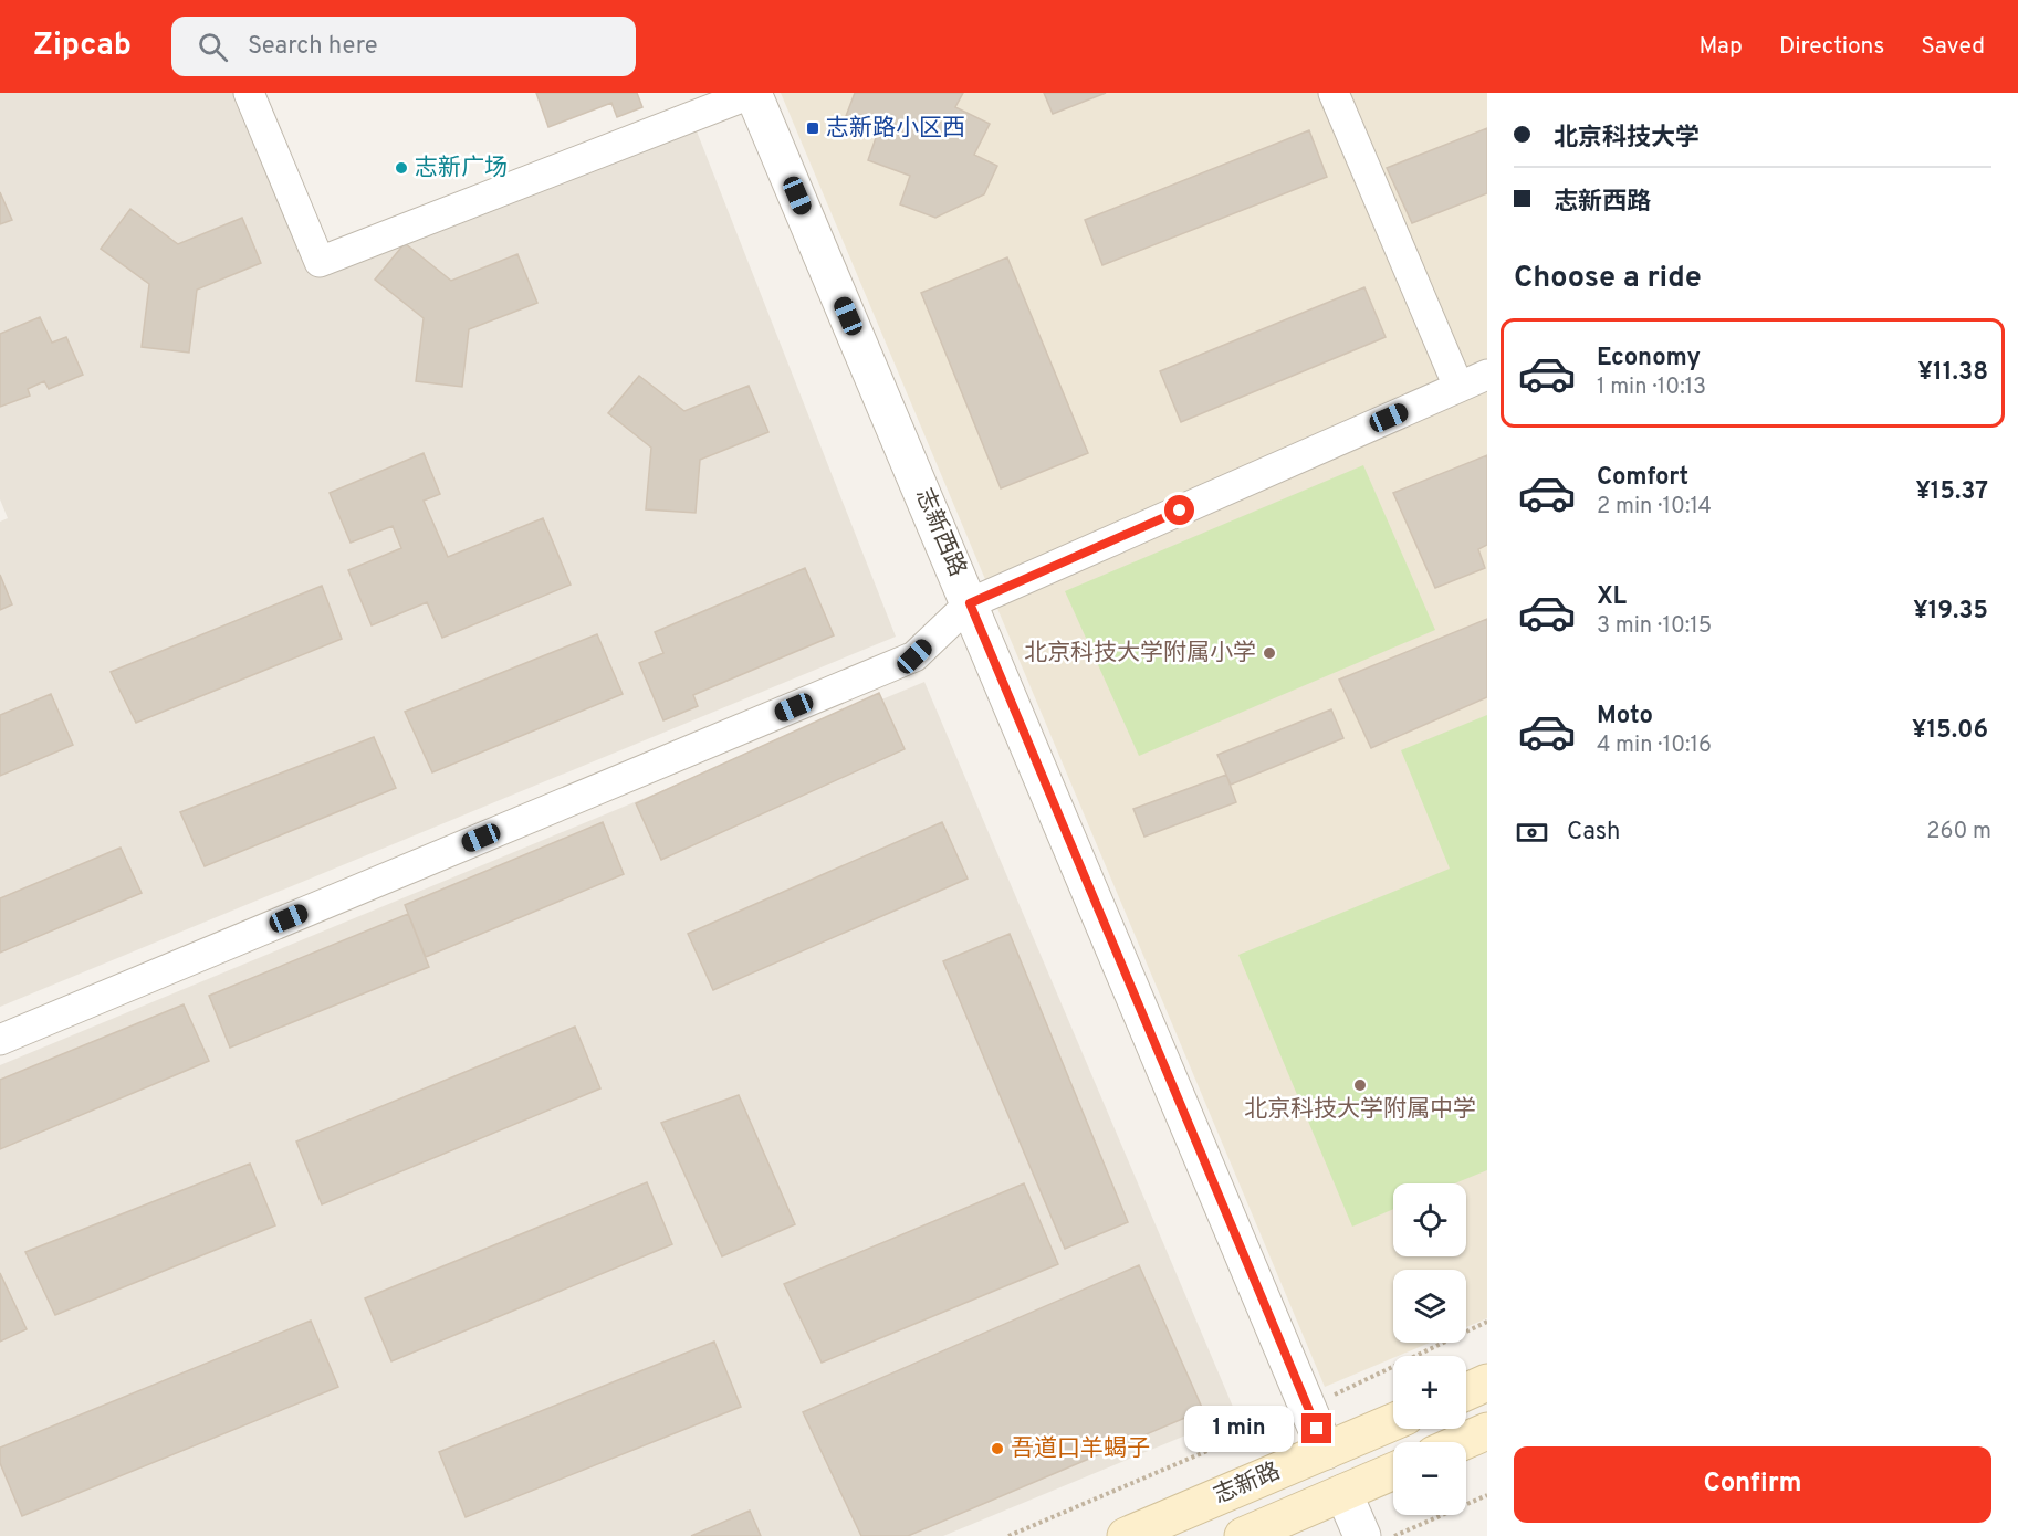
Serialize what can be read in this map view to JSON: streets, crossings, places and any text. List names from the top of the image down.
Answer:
{
  "streets": {
    "main road": ["志新路"],
    "street": ["志新西路"]
  },
  "crossings": [
    ["志新西路", "志新路"]
  ],
  "places": {
    "transit": ["志新路小区西"],
    "other": [
      "志新广场",
      "北京科技大学附属小学",
      "北京科技大学附属中学",
      "吾道口羊蝎子"
    ]
  },
  "page": {
    "header": "Zipcab",
    "search": "Search here",
    "nav": ["Map", "Directions", "Saved"],
    "banner": ["北京科技大学", "志新西路"],
    "heading": "Choose a ride",
    "list": [
      {
        "name": "Economy",
        "note": "1 min · 10:13",
        "value": "¥11.38"
      },
      {
        "name": "Comfort",
        "note": "2 min · 10:14",
        "value": "¥15.37"
      },
      {
        "name": "XL",
        "note": "3 min · 10:15",
        "value": "¥19.35"
      },
      {
        "name": "Moto",
        "note": "4 min · 10:16",
        "value": "¥15.06"
      }
    ],
    "pay": ["Cash", "260 m"],
    "map_buttons": ["+", "−"],
    "bubble": "1 min",
    "buttons": "Confirm"
  }
}
